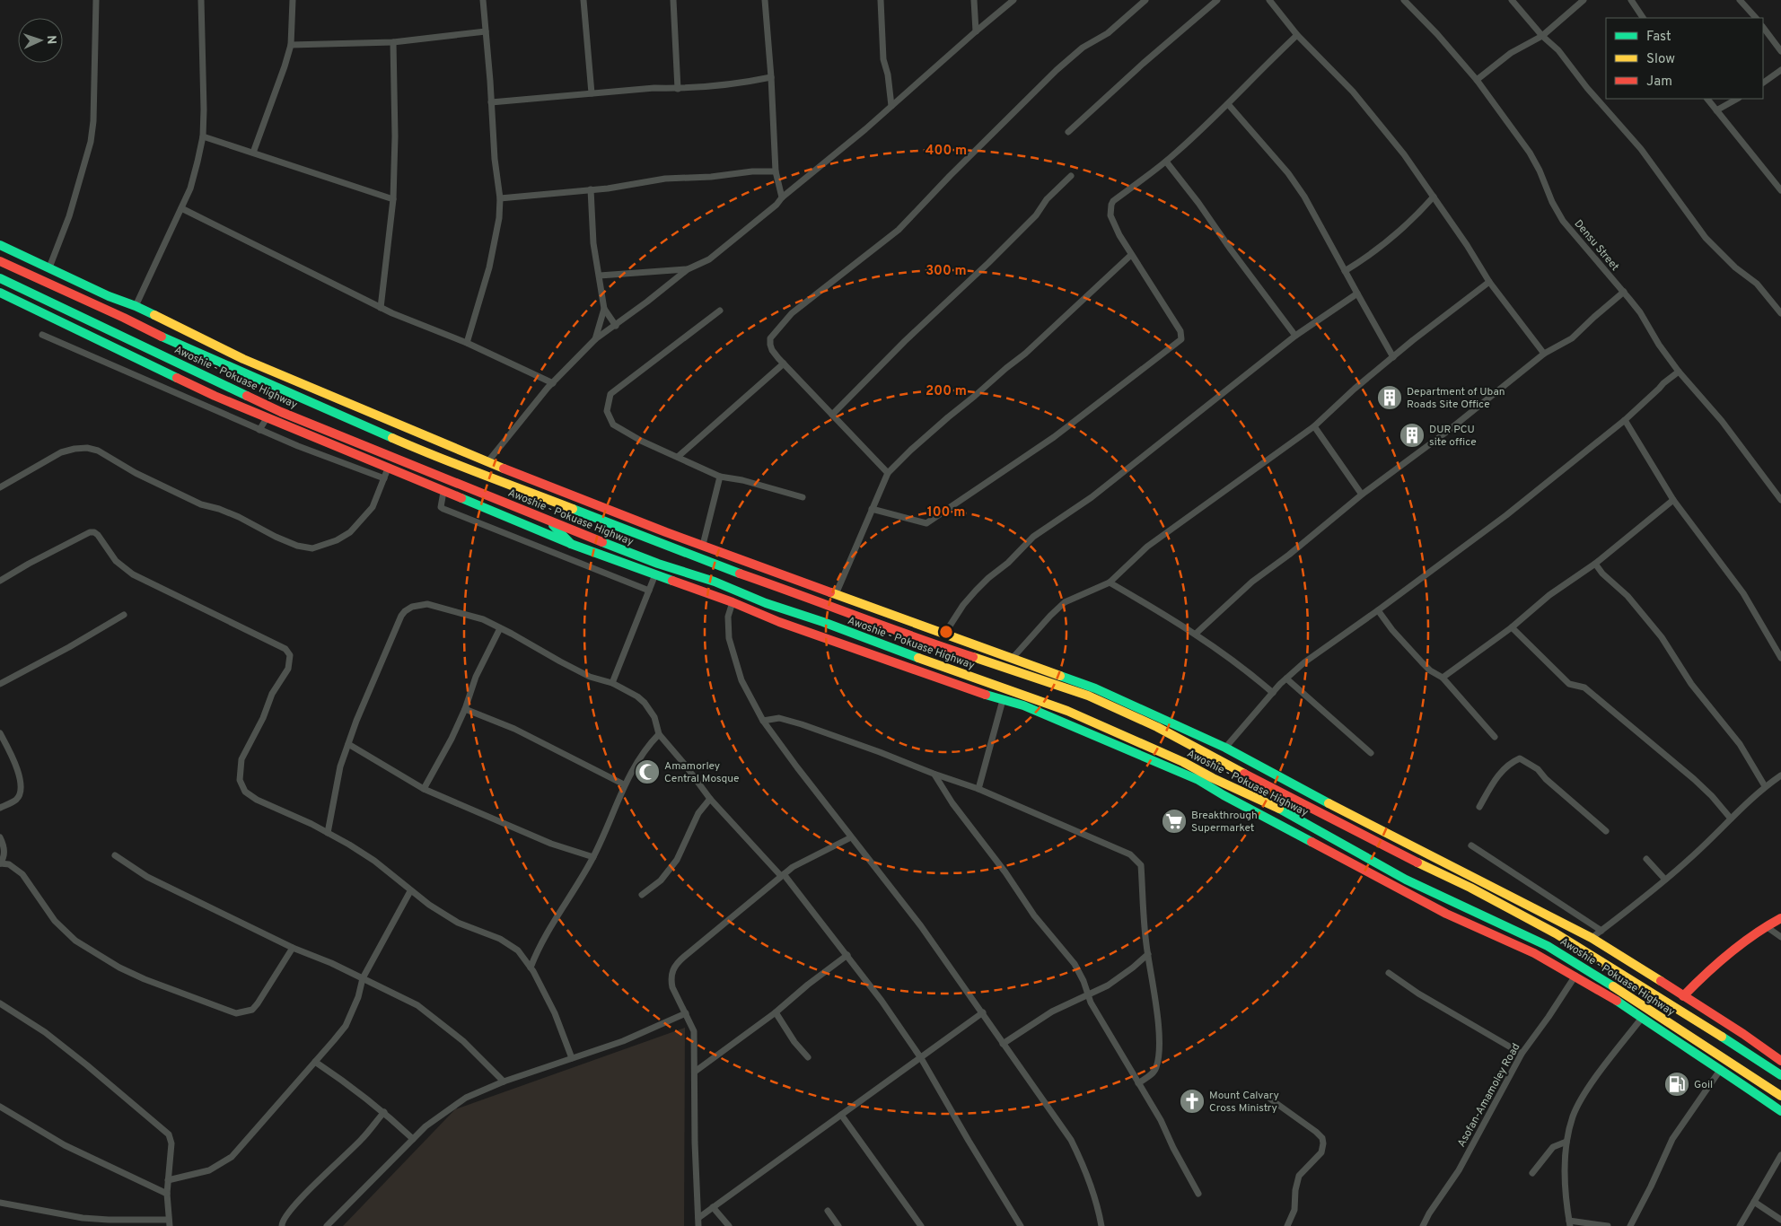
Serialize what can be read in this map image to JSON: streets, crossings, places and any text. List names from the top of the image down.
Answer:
{
  "streets": {
    "street": ["Densu Street", "Awoshie - Pokuase Highway", "Asofan-Amamoley Road"]
  },
  "places": {
    "building": ["Department of Uban Roads Site Office", "DUR PCU site office"],
    "mosque": ["Amamorley Central Mosque"],
    "supermarket": ["Breakthrough Supermarket"],
    "fuel station": ["Goil"],
    "church": ["Mount Calvary Cross Ministry"]
  },
  "legend": ["Fast", "Slow", "Jam"],
  "north": "right",
  "rings": [
    "400 m",
    "300 m",
    "200 m",
    "100 m"
  ]
}
